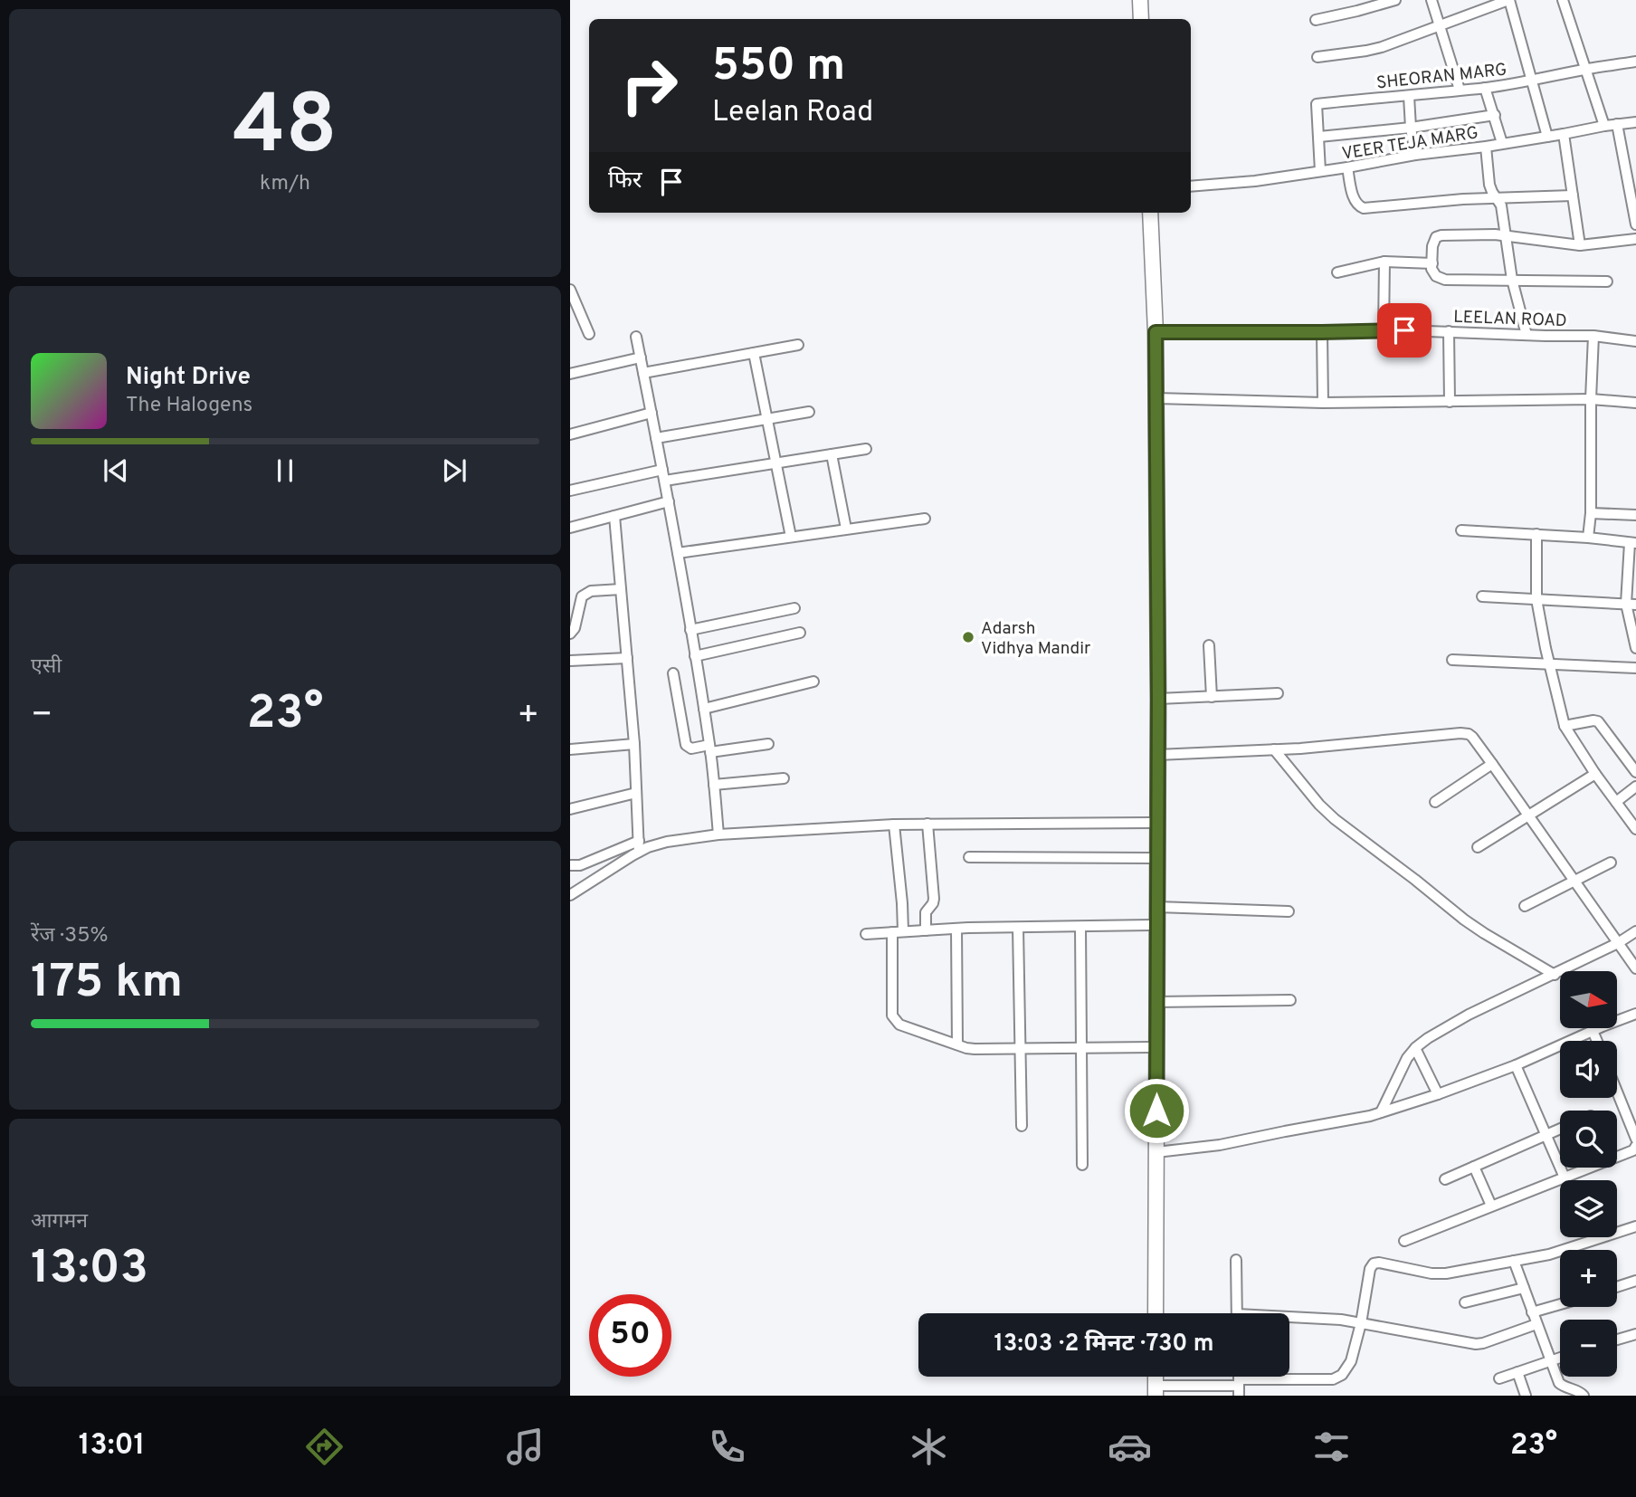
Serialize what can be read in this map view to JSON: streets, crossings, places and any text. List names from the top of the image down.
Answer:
{
  "streets": {
    "street": ["SHEORAN MARG", "VEER TEJA MARG", "LEELAN ROAD"]
  },
  "crossings": [
    ["SHEORAN MARG", "VEER TEJA MARG"]
  ],
  "places": ["Adarsh Vidhya Mandir"],
  "north": "right",
  "page": {
    "tile": [
      ["48", "km/h"],
      "एसी",
      ["रेंज · 35%", "175 km"],
      ["आगमन", "13:03"]
    ],
    "turn": ["550 m", "Leelan Road"],
    "then": "फिर",
    "song": ["Night Drive", "The Halogens"],
    "heat": ["−", "23°", "+"],
    "map_buttons": ["+", "−"],
    "limit": "50",
    "trip": "13:03 · 2 मिनट · 730 m",
    "tabs": ["13:01", "23°"]
  }
}
